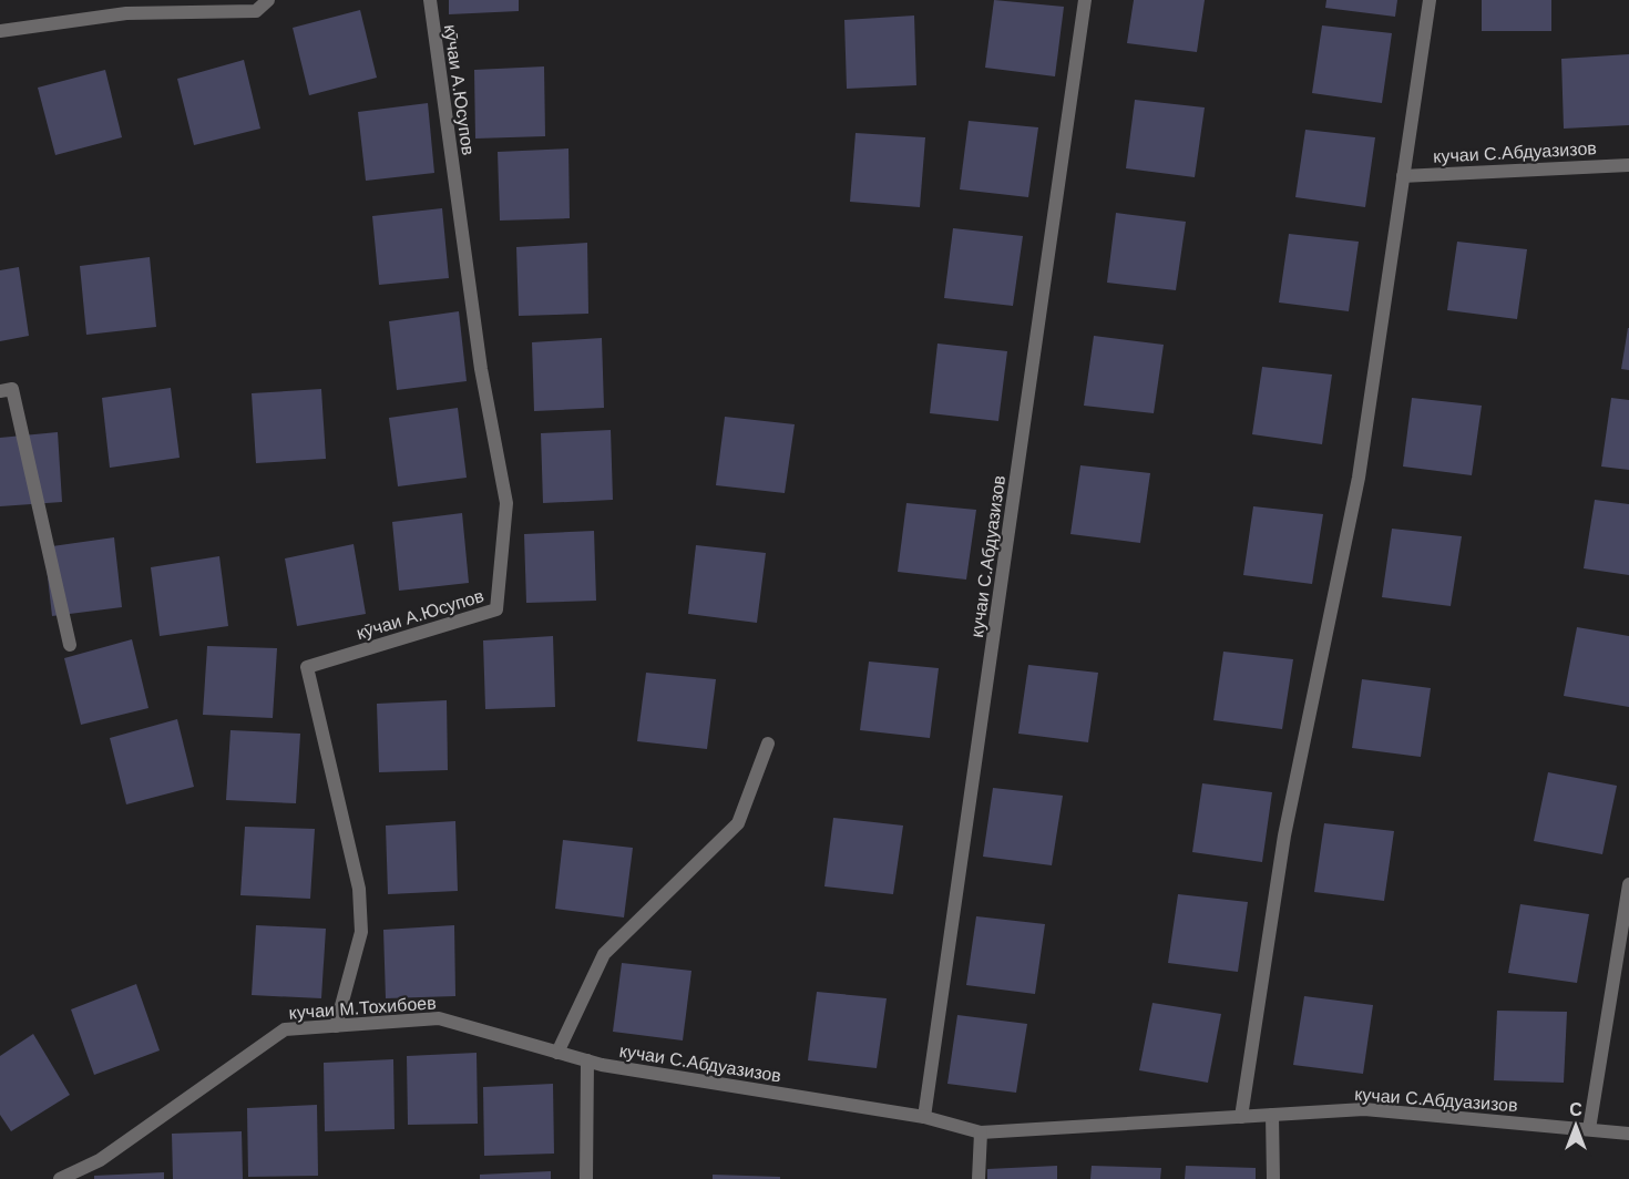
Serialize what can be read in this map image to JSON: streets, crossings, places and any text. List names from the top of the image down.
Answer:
{
  "streets": {
    "street": ["кӯчаи А.Юсупов", "кучаи С.Абдуазизов", "кучаи М.Тохибоев"]
  },
  "crossings": [
    ["кӯчаи А.Юсупов", "кучаи М.Тохибоев"],
    ["кучаи С.Абдуазизов", "кучаи М.Тохибоев"]
  ],
  "north": "top"
}
